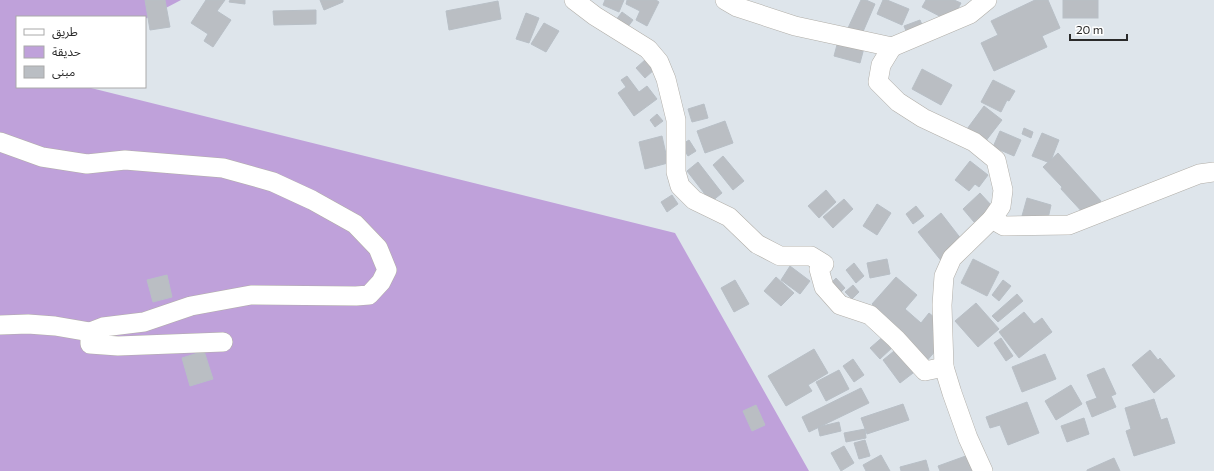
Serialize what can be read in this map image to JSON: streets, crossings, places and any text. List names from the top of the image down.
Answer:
{
  "legend": ["طريق", "حديقة", "مبنى"],
  "scale_bar": "20 m"
}
